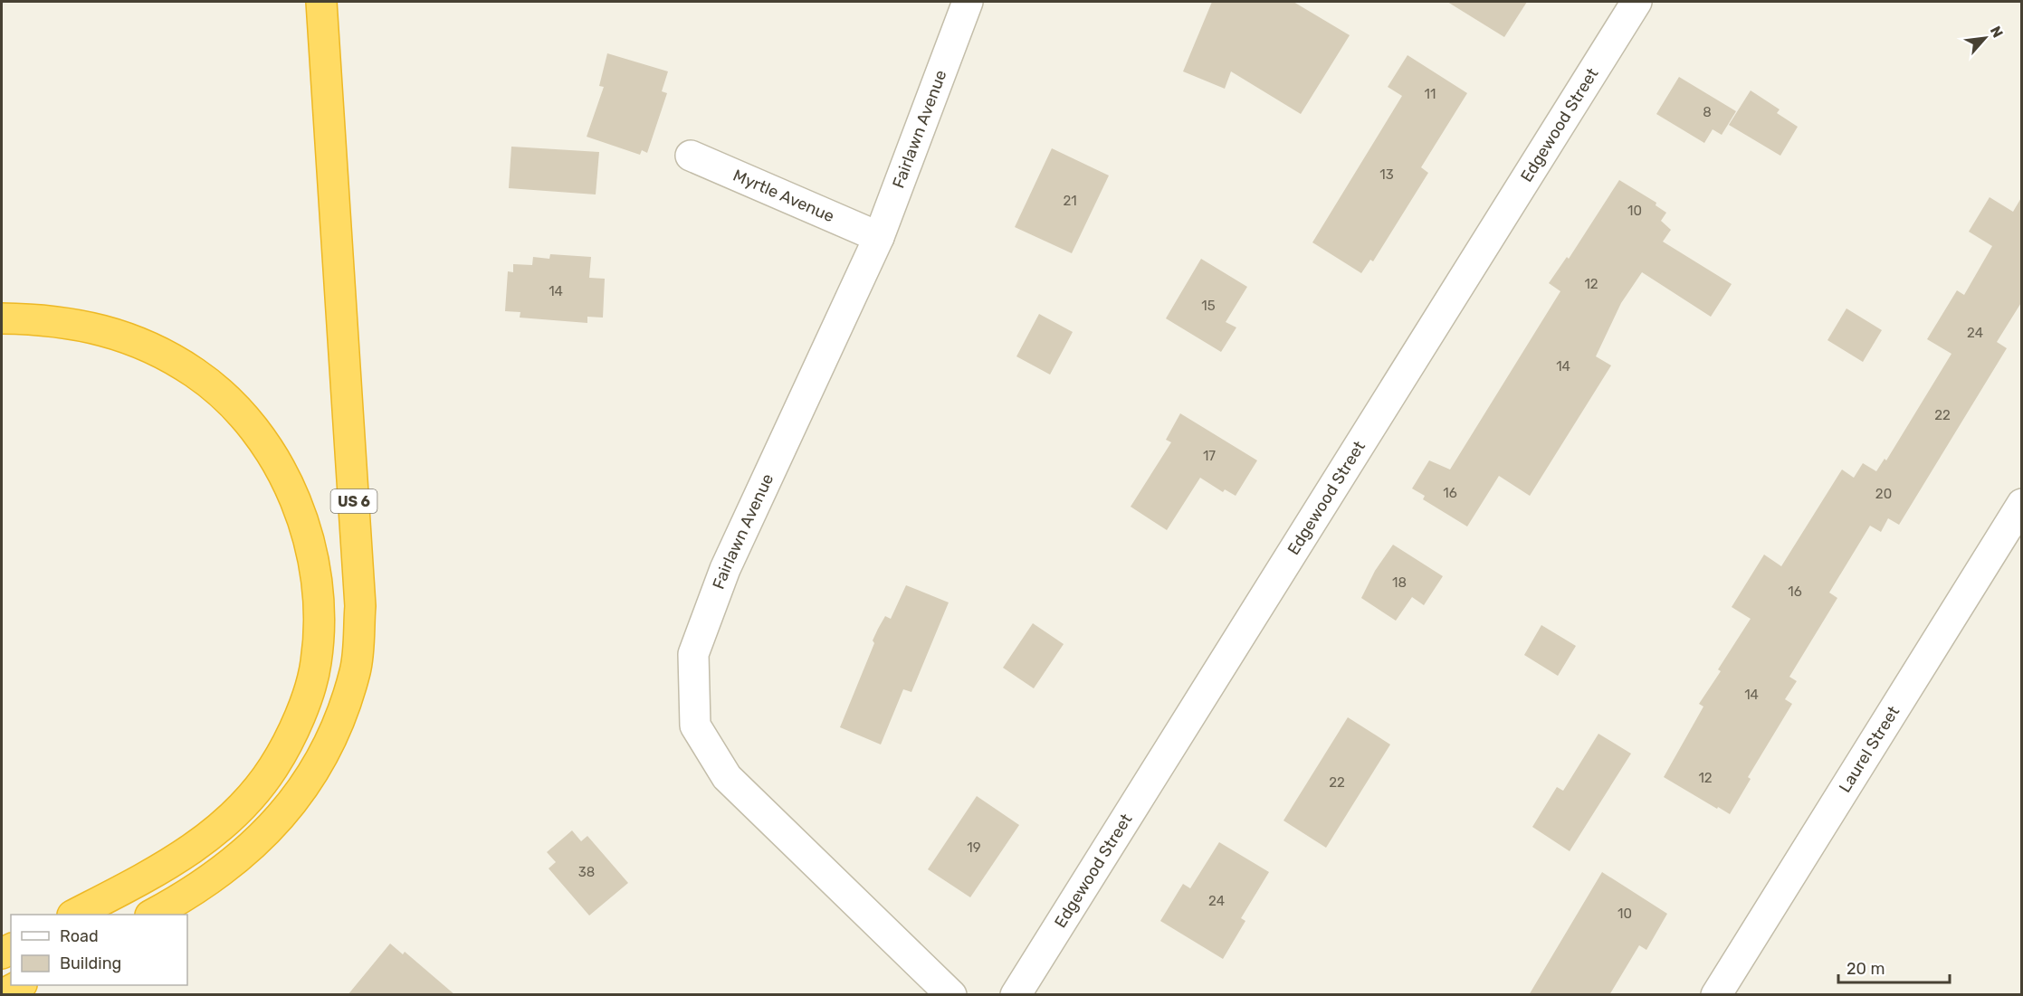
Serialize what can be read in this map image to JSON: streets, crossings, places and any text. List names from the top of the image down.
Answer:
{
  "streets": {
    "highway": ["US 6"],
    "street": [
      "Edgewood Street",
      "Fairlawn Avenue",
      "Myrtle Avenue",
      "Laurel Street"
    ]
  },
  "crossings": [
    ["Fairlawn Avenue", "Myrtle Avenue"]
  ],
  "house_numbers": [
    "11",
    "8",
    "13",
    "21",
    "10",
    "12",
    "14",
    "15",
    "24",
    "14",
    "22",
    "17",
    "16",
    "20",
    "18",
    "16",
    "14",
    "12",
    "22",
    "19",
    "38",
    "24",
    "10"
  ],
  "legend": ["Road", "Building"],
  "scale_bar": "20 m",
  "north": "top right"
}
